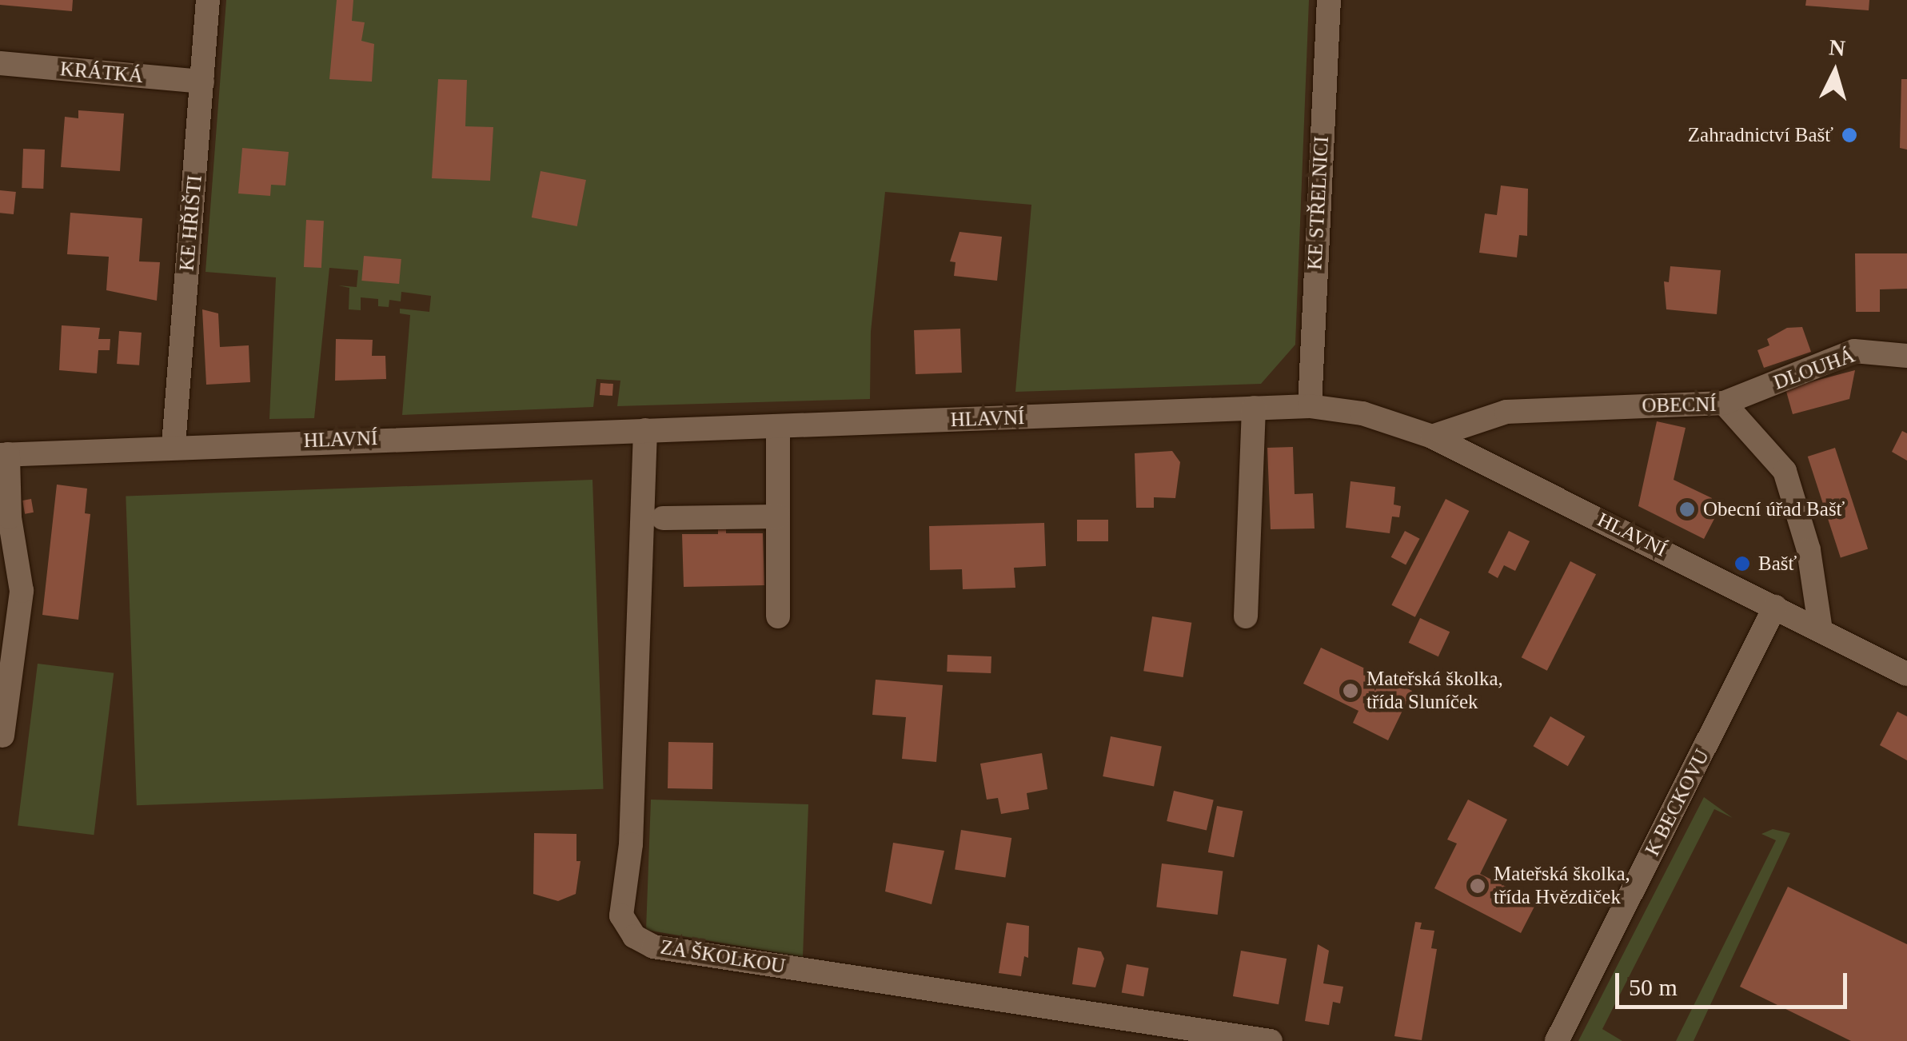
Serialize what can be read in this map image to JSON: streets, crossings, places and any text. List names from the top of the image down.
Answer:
{
  "streets": {
    "street": [
      "KRÁTKÁ",
      "KE STŘELNICI",
      "KE HŘIŠTI",
      "DLOUHÁ",
      "OBECNÍ",
      "HLAVNÍ",
      "K BECKOVU",
      "ZA ŠKOLKOU"
    ]
  },
  "crossings": [
    ["KRÁTKÁ", "KE HŘIŠTI"],
    ["KE STŘELNICI", "HLAVNÍ"],
    ["KE HŘIŠTI", "HLAVNÍ"],
    ["DLOUHÁ", "OBECNÍ"],
    ["OBECNÍ", "HLAVNÍ"],
    ["HLAVNÍ", "K BECKOVU"],
    ["HLAVNÍ", "ZA ŠKOLKOU"]
  ],
  "places": [
    "Zahradnictví Bašť",
    "Obecní úřad Bašť",
    "Bašť",
    "Mateřská školka, třída Sluníček",
    "Mateřská školka, třída Hvězdiček"
  ],
  "scale_bar": "50 m",
  "north": "top"
}
